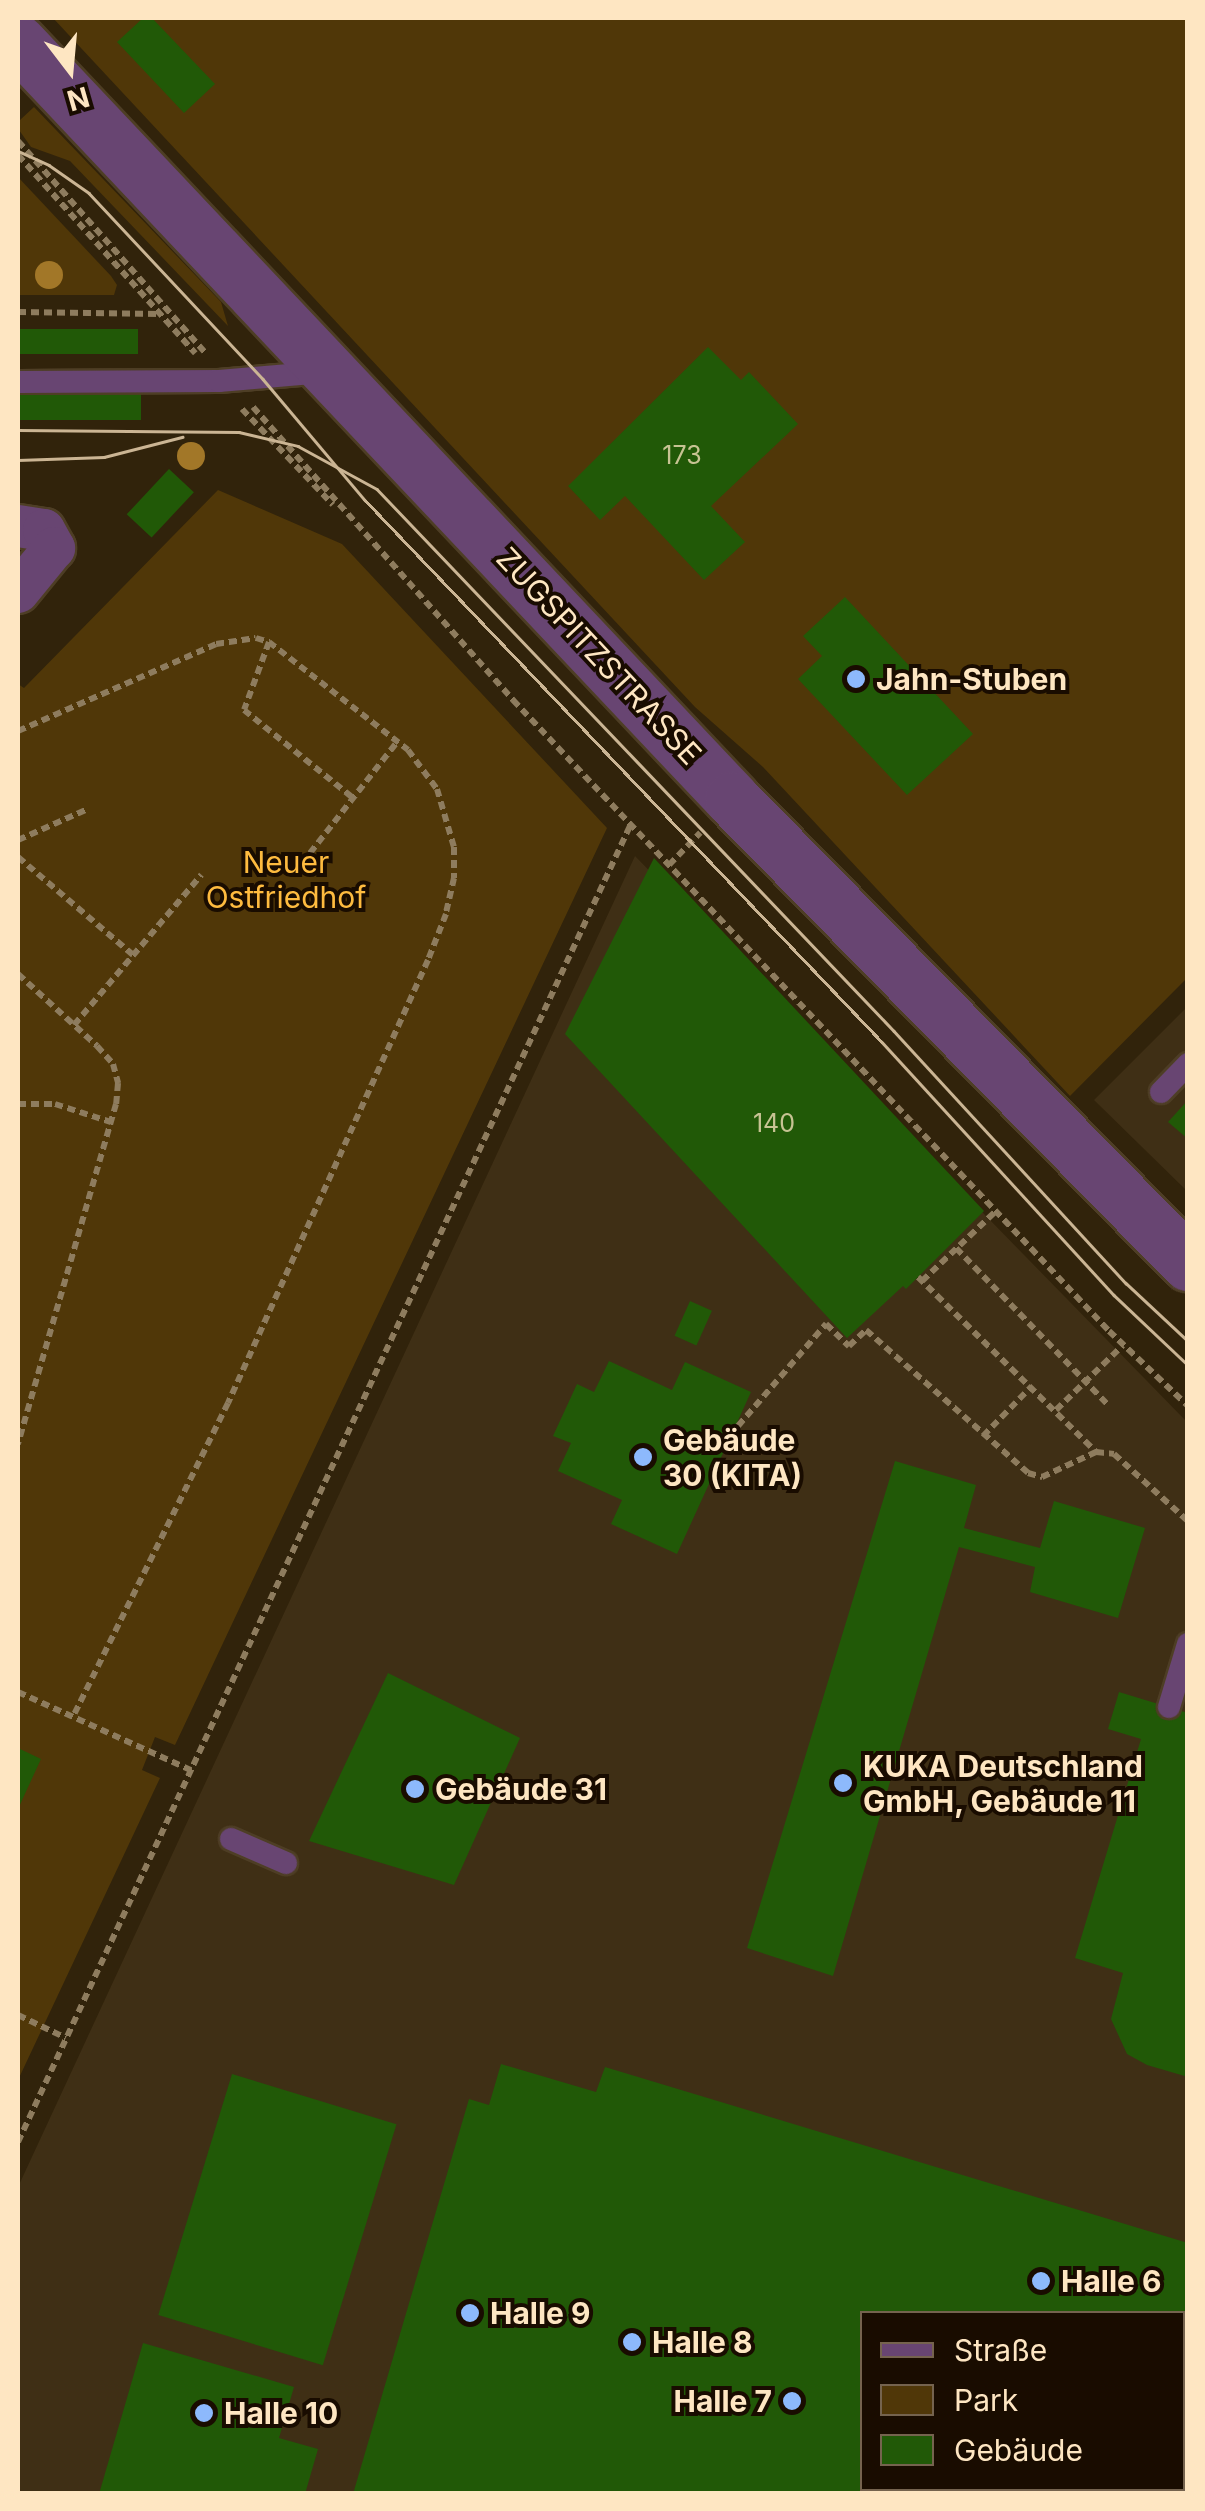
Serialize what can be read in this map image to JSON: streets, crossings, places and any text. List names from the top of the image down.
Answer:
{
  "streets": {
    "street": ["ZUGSPITZSTRASSE"]
  },
  "parks": ["Neuer Ostfriedhof"],
  "places": [
    "Jahn-Stuben",
    "Gebäude 30 (KITA)",
    "KUKA Deutschland GmbH, Gebäude 11",
    "Gebäude 31",
    "Halle 6",
    "Halle 9",
    "Halle 8",
    "Halle 7",
    "Halle 10"
  ],
  "house_numbers": ["173", "140"],
  "legend": ["Straße", "Park", "Gebäude"],
  "north": "bottom"
}
